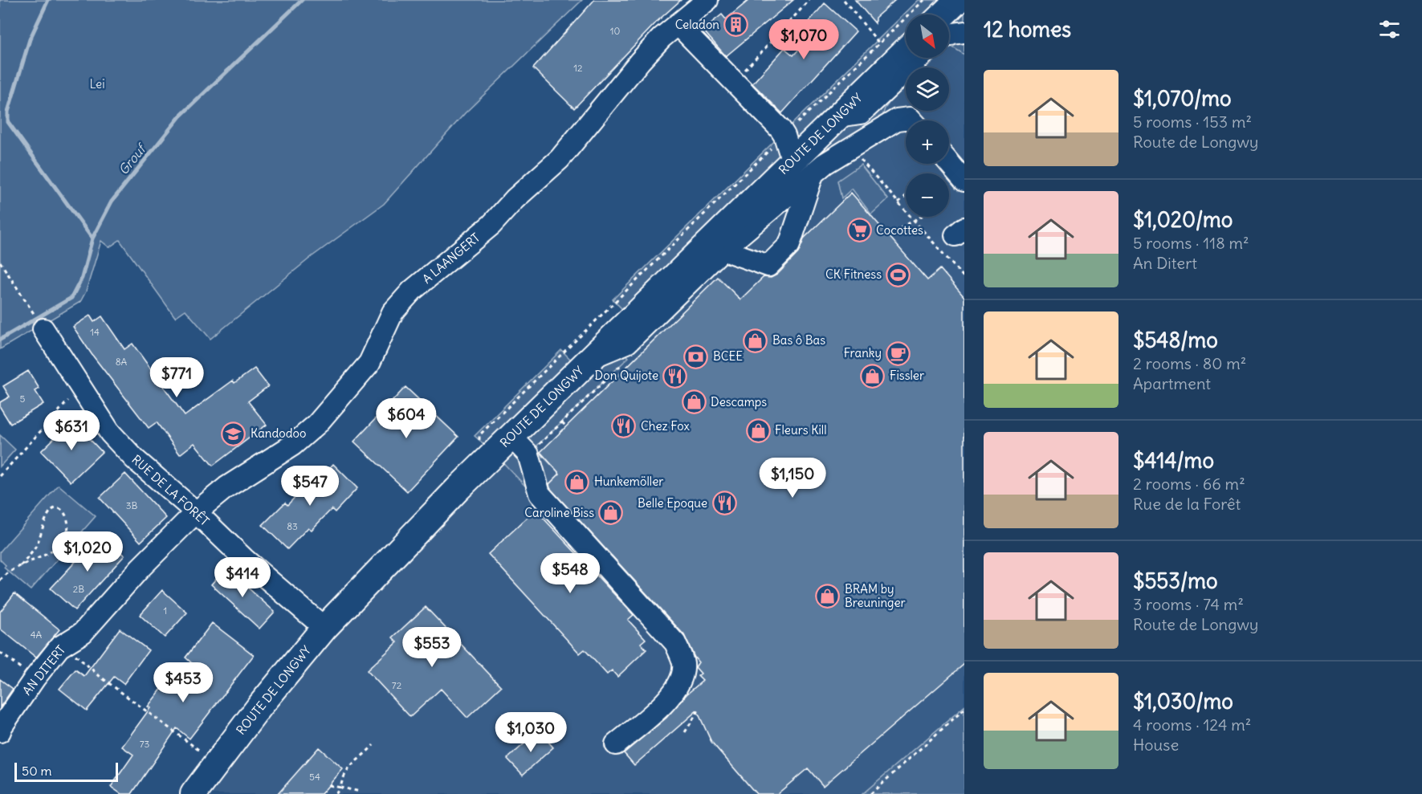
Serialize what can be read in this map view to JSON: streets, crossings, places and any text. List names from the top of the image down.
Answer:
{
  "streets": {
    "main road": ["ROUTE DE LONGWY"],
    "street": ["A LAANGERT", "RUE DE LA FORÊT", "AN DITERT"]
  },
  "crossings": [
    ["ROUTE DE LONGWY", "RUE DE LA FORÊT"],
    ["A LAANGERT", "RUE DE LA FORÊT"],
    ["A LAANGERT", "AN DITERT"],
    ["RUE DE LA FORÊT", "AN DITERT"]
  ],
  "water": ["Grouf"],
  "parks": ["Lei"],
  "places": {
    "building": ["Celadon"],
    "supermarket": ["Cocottes"],
    "sports": ["CK Fitness"],
    "shop": [
      "Bas ô Bas",
      "Fissler",
      "Descamps",
      "Fleurs Kill",
      "Hunkemöller",
      "Caroline Biss",
      "BRAM by Breuninger"
    ],
    "cafe": ["Franky"],
    "bank": ["BCEE"],
    "restaurant": ["Don Quijote", "Chez Fox", "Belle Epoque"],
    "school or university": ["Kandodoo"]
  },
  "house_numbers": [
    "10",
    "12",
    "14",
    "8A",
    "5",
    "3B",
    "83",
    "2B",
    "1",
    "4A",
    "72",
    "73",
    "54"
  ],
  "scale_bar": "50 m",
  "north": "bottom right",
  "page": {
    "heading": "12 homes",
    "map_buttons": ["+", "−"],
    "price": [
      "$1,070",
      "$771",
      "$604",
      "$631",
      "$1,150",
      "$547",
      "$1,020",
      "$548",
      "$414",
      "$553",
      "$453",
      "$1,030"
    ],
    "list": [
      {
        "name": "$1,070/mo",
        "note": "5 rooms · 153 m² · Route de Longwy"
      },
      {
        "name": "$1,020/mo",
        "note": "5 rooms · 118 m² · An Ditert"
      },
      {
        "name": "$548/mo",
        "note": "2 rooms · 80 m² · Apartment"
      },
      {
        "name": "$414/mo",
        "note": "2 rooms · 66 m² · Rue de la Forêt"
      },
      {
        "name": "$553/mo",
        "note": "3 rooms · 74 m² · Route de Longwy"
      },
      {
        "name": "$1,030/mo",
        "note": "4 rooms · 124 m² · House"
      }
    ],
    "scale": "50 m"
  }
}
